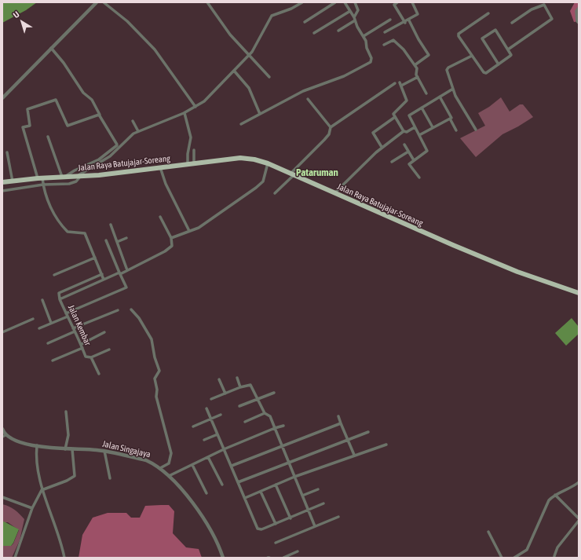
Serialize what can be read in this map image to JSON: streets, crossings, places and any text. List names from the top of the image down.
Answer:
{
  "streets": {
    "highway": ["Jalan Raya Batujajar-Soreang"],
    "street": ["Jalan Kembar", "Jalan Singajaya"]
  },
  "districts": ["Pataruman"],
  "north": "top left"
}
